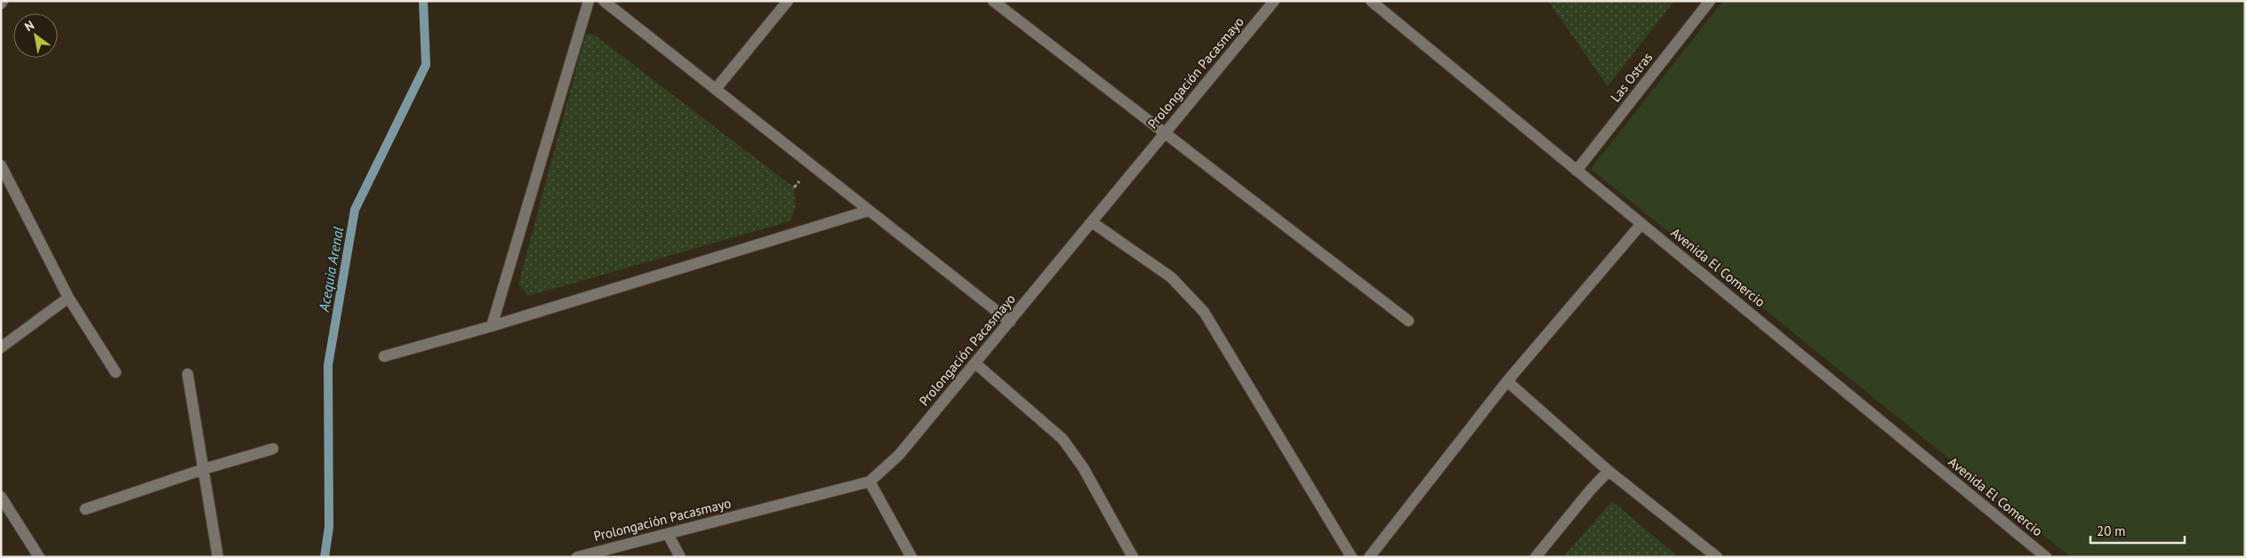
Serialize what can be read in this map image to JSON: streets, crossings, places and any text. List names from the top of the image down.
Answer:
{
  "streets": {
    "street": ["Prolongación Pacasmayo", "Las Ostras", "Avenida El Comercio"]
  },
  "crossings": [
    ["Las Ostras", "Avenida El Comercio"]
  ],
  "water": ["Acequia Arenal"],
  "scale_bar": "20 m",
  "north": "top left"
}
